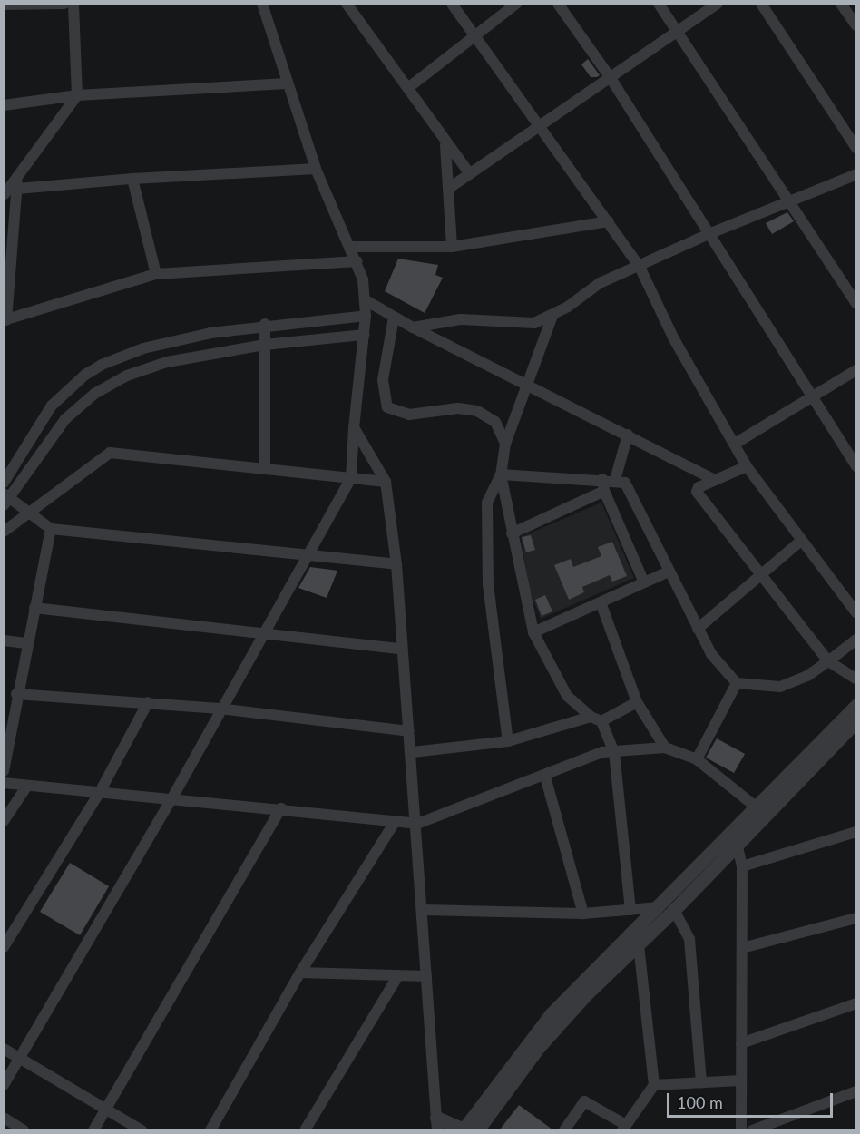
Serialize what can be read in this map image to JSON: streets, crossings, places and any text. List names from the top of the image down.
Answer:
{
  "scale_bar": "100 m"
}
